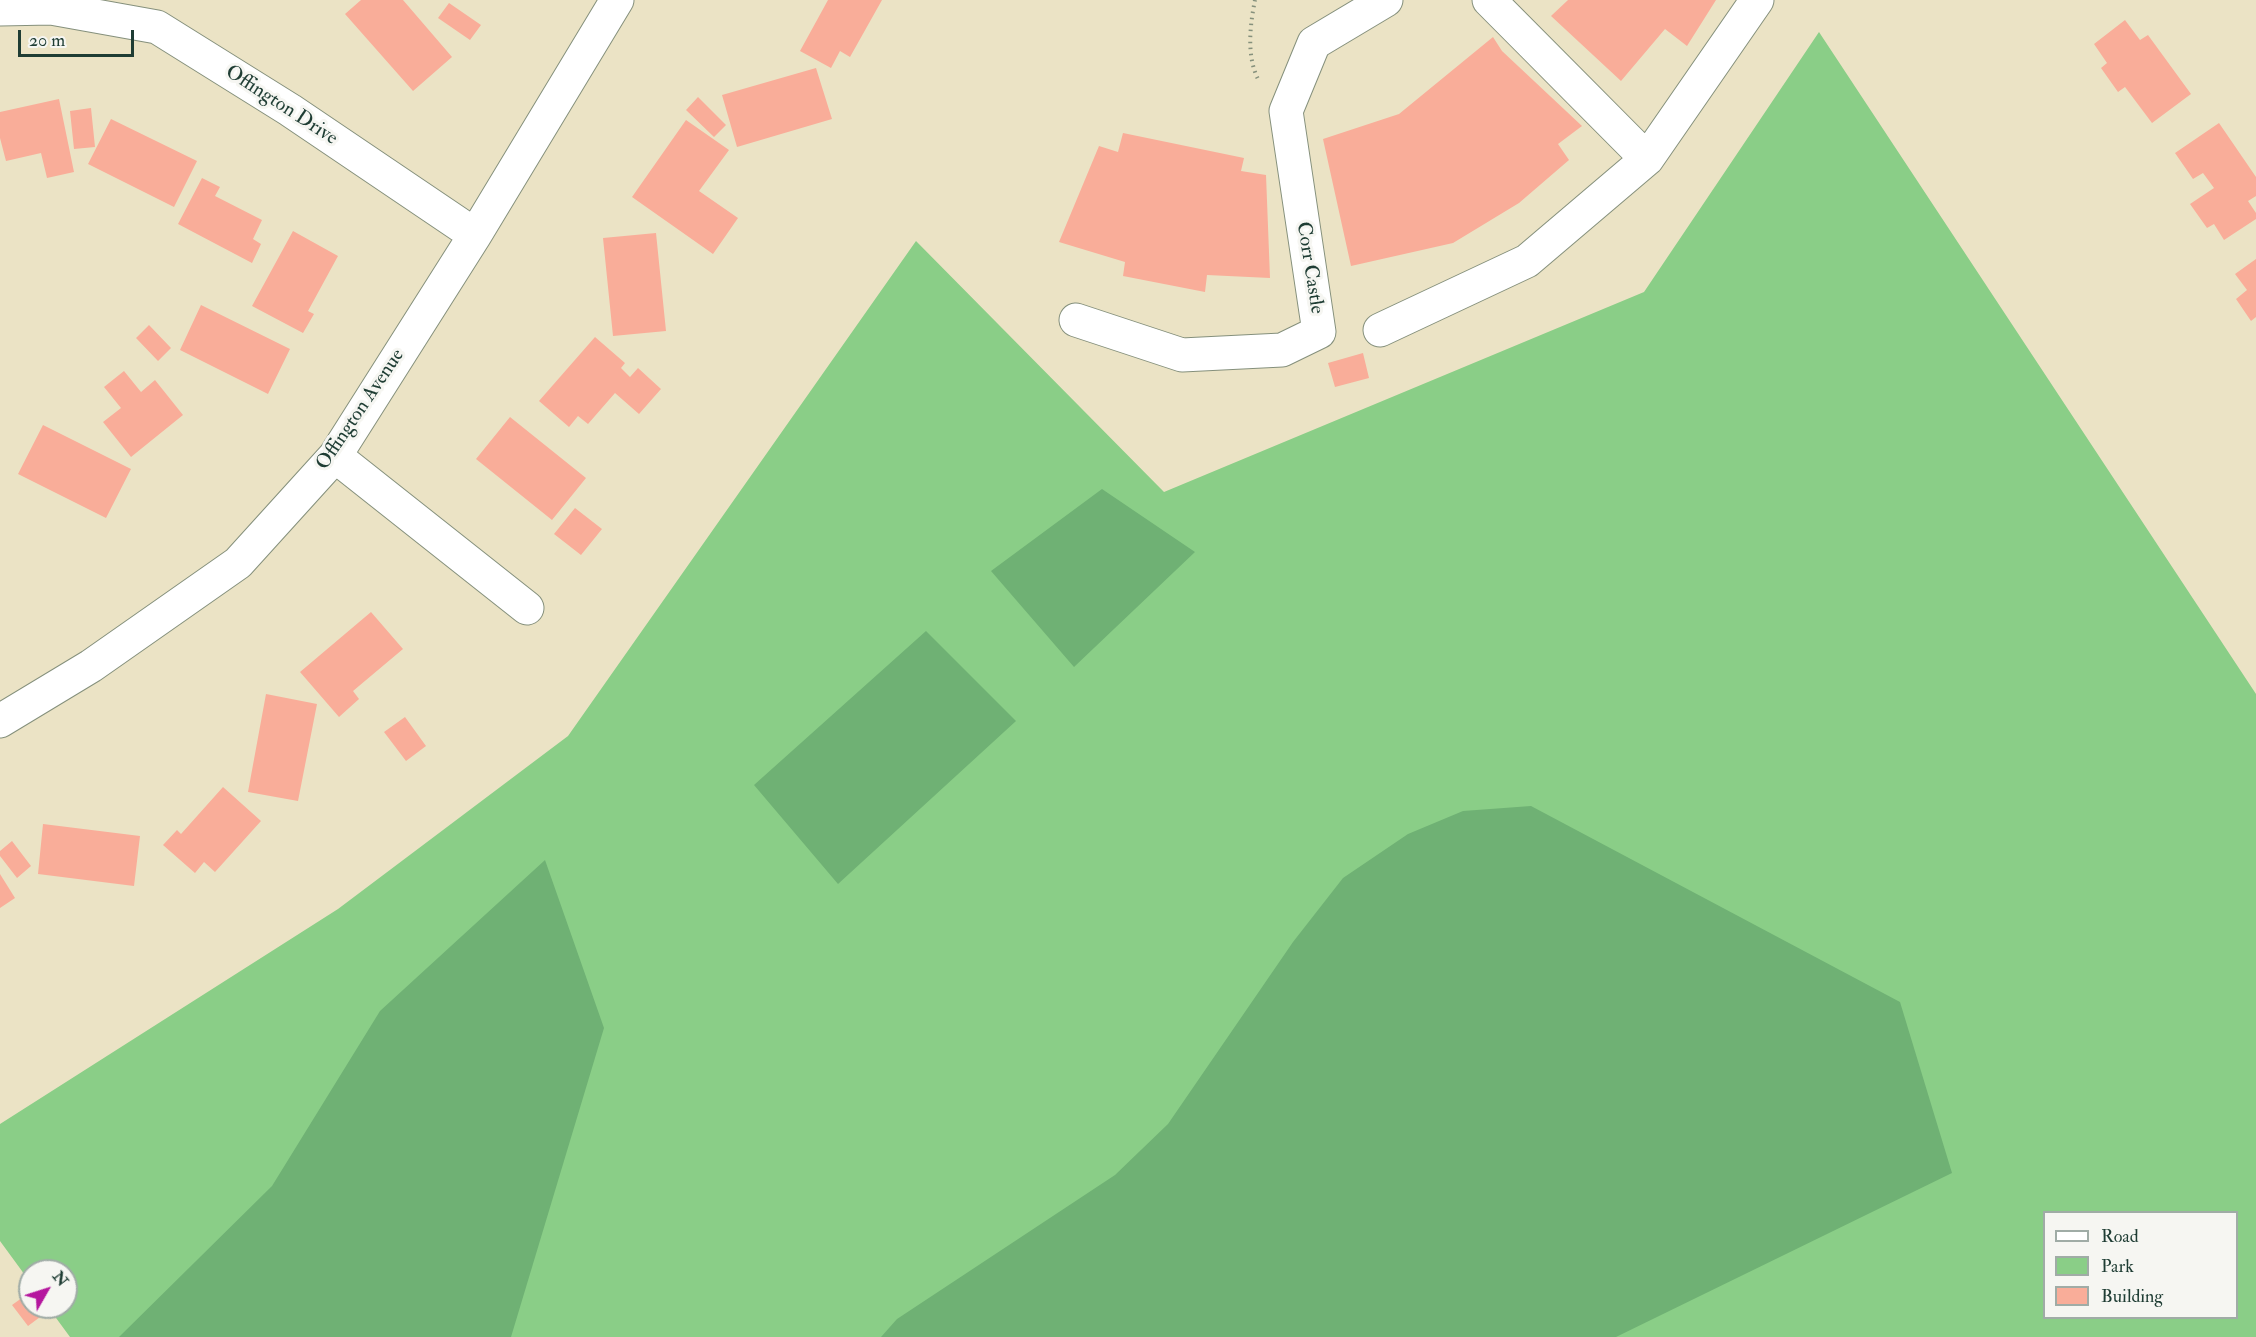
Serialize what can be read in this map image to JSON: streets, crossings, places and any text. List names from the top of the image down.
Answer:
{
  "streets": {
    "street": ["Offington Drive", "Corr Castle", "Offington Avenue"]
  },
  "crossings": [
    ["Offington Drive", "Offington Avenue"]
  ],
  "legend": ["Road", "Park", "Building"],
  "scale_bar": "20 m",
  "north": "top right"
}
